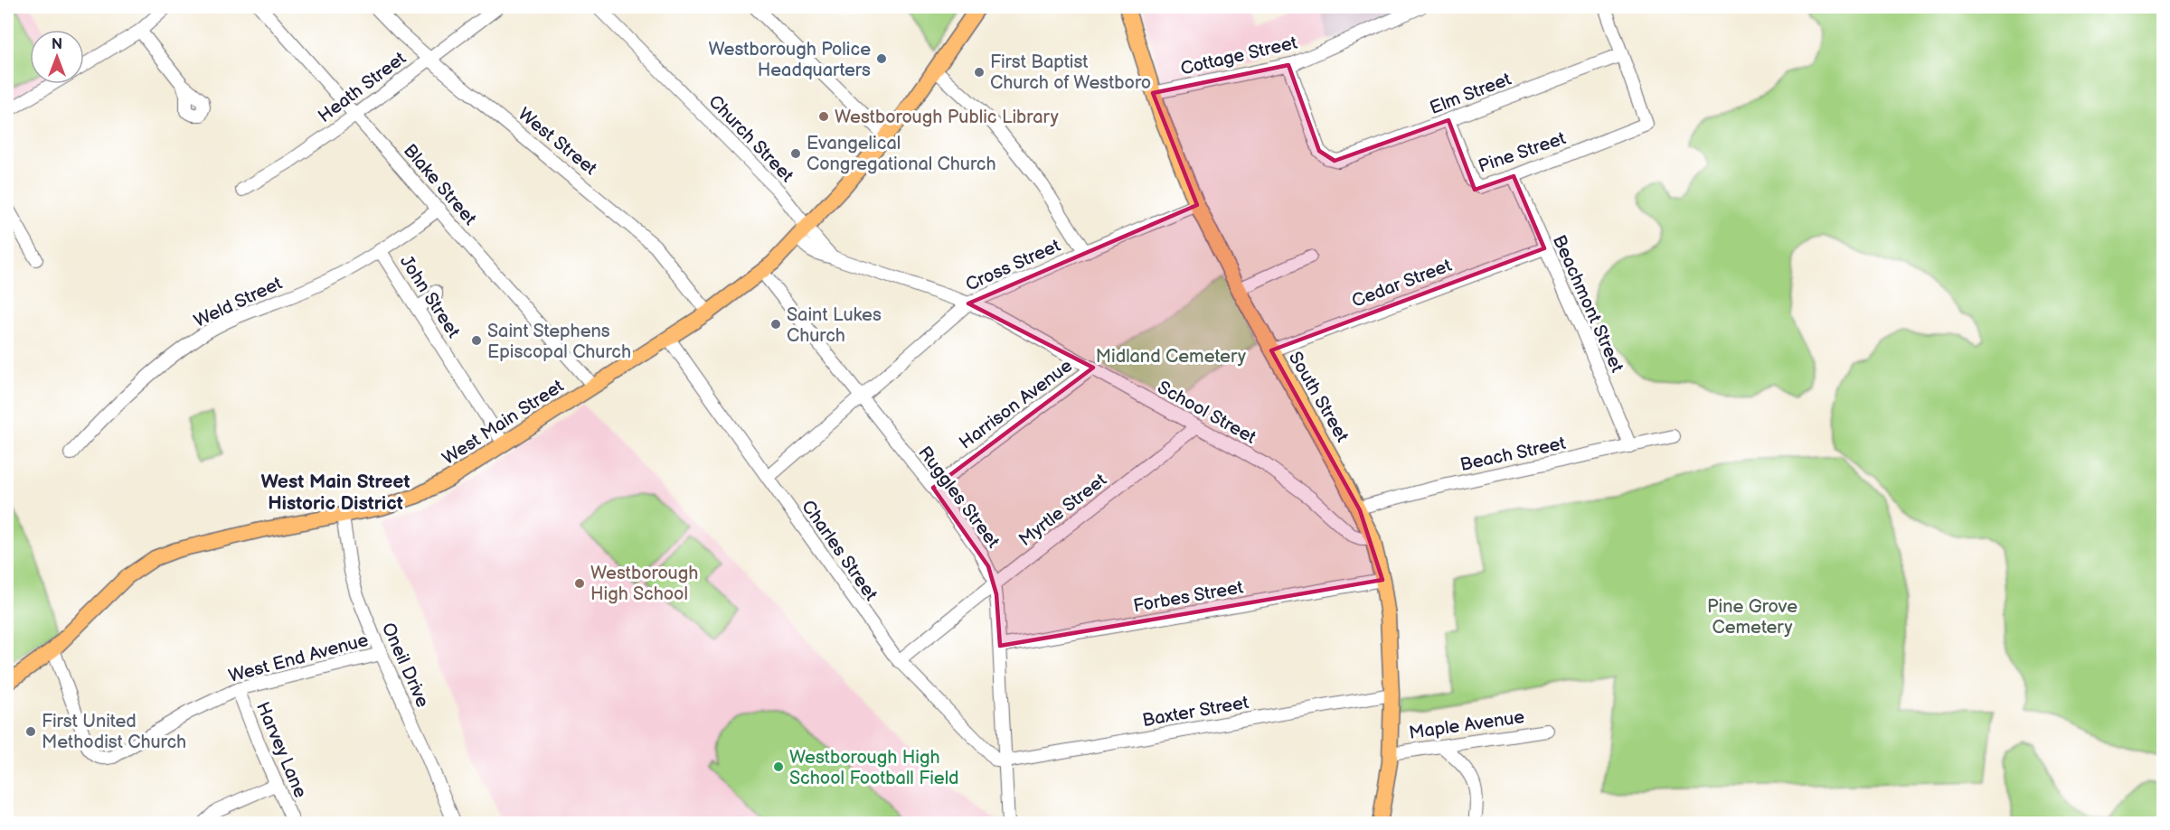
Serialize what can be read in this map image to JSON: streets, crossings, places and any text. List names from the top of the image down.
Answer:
{
  "streets": {
    "main road": ["South Street", "West Main Street"],
    "street": [
      "Cottage Street",
      "Heath Street",
      "Elm Street",
      "Church Street",
      "West Street",
      "Pine Street",
      "Blake Street",
      "Cross Street",
      "Cedar Street",
      "John Street",
      "Weld Street",
      "Beachmont Street",
      "Harrison Avenue",
      "School Street",
      "Beach Street",
      "Ruggles Street",
      "Myrtle Street",
      "Charles Street",
      "Forbes Street",
      "West End Avenue",
      "Oneil Drive",
      "Baxter Street",
      "Maple Avenue",
      "Harvey Lane"
    ]
  },
  "crossings": [
    ["Cottage Street", "Elm Street"],
    ["Cottage Street", "South Street"],
    ["Heath Street", "West Street"],
    ["Heath Street", "Blake Street"],
    ["Elm Street", "Pine Street"],
    ["Church Street", "School Street"],
    ["Church Street", "West Main Street"],
    ["West Street", "West Main Street"],
    ["Pine Street", "Beachmont Street"],
    ["Blake Street", "Weld Street"],
    ["Blake Street", "West Main Street"],
    ["Cross Street", "South Street"],
    ["Cross Street", "School Street"],
    ["Cross Street", "Ruggles Street"],
    ["Cross Street", "Charles Street"],
    ["Cedar Street", "Beachmont Street"],
    ["Cedar Street", "South Street"],
    ["John Street", "Weld Street"],
    ["John Street", "West Main Street"],
    ["Beachmont Street", "Beach Street"],
    ["South Street", "School Street"],
    ["South Street", "Beach Street"],
    ["South Street", "Forbes Street"],
    ["South Street", "Baxter Street"],
    ["South Street", "Maple Avenue"],
    ["Harrison Avenue", "School Street"],
    ["Harrison Avenue", "Ruggles Street"],
    ["School Street", "West Main Street"],
    ["School Street", "Myrtle Street"],
    ["West Main Street", "Ruggles Street"],
    ["West Main Street", "Charles Street"],
    ["West Main Street", "West End Avenue"],
    ["West Main Street", "Oneil Drive"],
    ["Ruggles Street", "Myrtle Street"],
    ["Ruggles Street", "Charles Street"],
    ["Ruggles Street", "Forbes Street"],
    ["Ruggles Street", "Baxter Street"],
    ["Myrtle Street", "Charles Street"],
    ["Charles Street", "Baxter Street"],
    ["West End Avenue", "Oneil Drive"],
    ["West End Avenue", "Harvey Lane"]
  ],
  "districts": ["West Main Street Historic District"],
  "parks": ["Midland Cemetery", "Pine Grove Cemetery"],
  "places": [
    "Westborough Police Headquarters",
    "First Baptist Church of Westboro",
    "Westborough Public Library",
    "Evangelical Congregational Church",
    "Saint Lukes Church",
    "Saint Stephens Episcopal Church",
    "Westborough High School",
    "First United Methodist Church",
    "Westborough High School Football Field"
  ],
  "north": "top"
}
